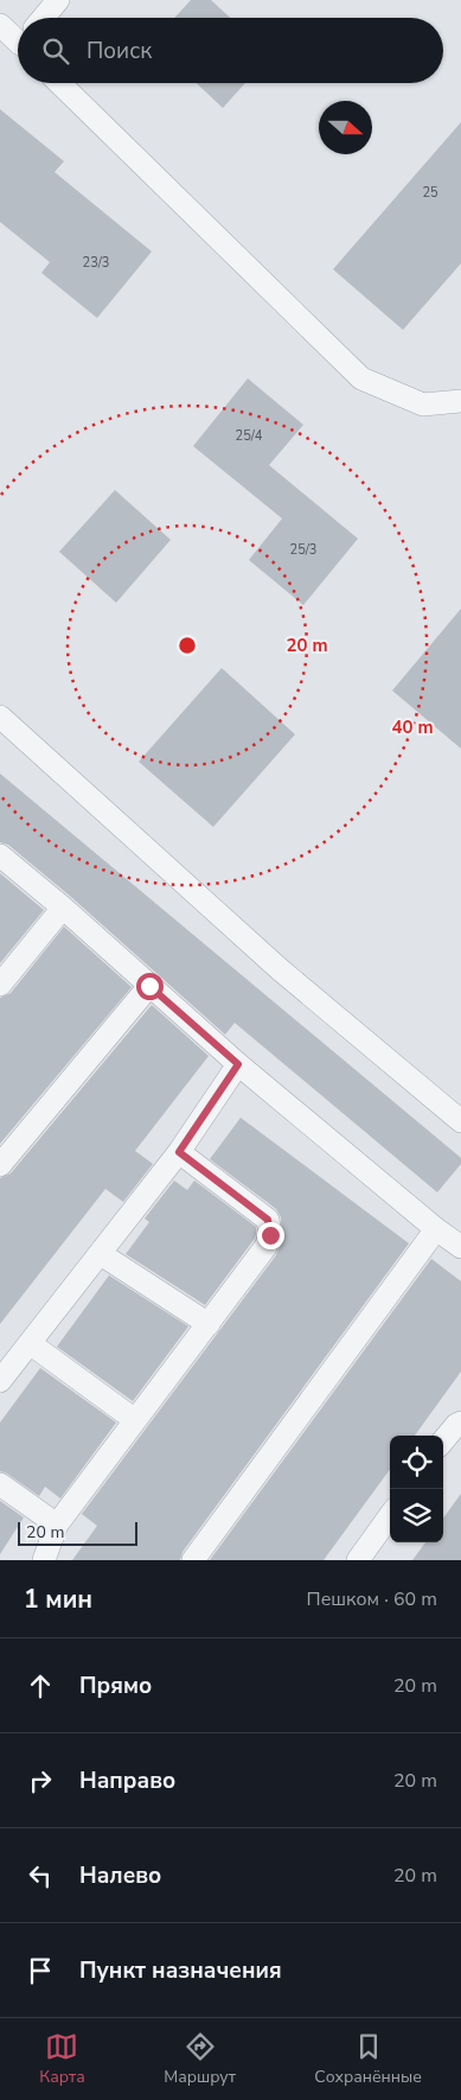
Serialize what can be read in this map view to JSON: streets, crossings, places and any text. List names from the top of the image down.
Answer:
{
  "house_numbers": [
    "25",
    "23/3",
    "25/4",
    "25/3"
  ],
  "scale_bar": "20 m",
  "north": "right",
  "page": {
    "search": "Поиск",
    "scale": "20 m",
    "heading": ["1 мин", "Пешком · 60 m"],
    "list": [
      ["Прямо", "20 m"],
      ["Направо", "20 m"],
      ["Налево", "20 m"],
      "Пункт назначения"
    ],
    "nav": ["Карта", "Маршрут", "Сохранённые"]
  },
  "rings": ["20 m", "40 m"]
}
